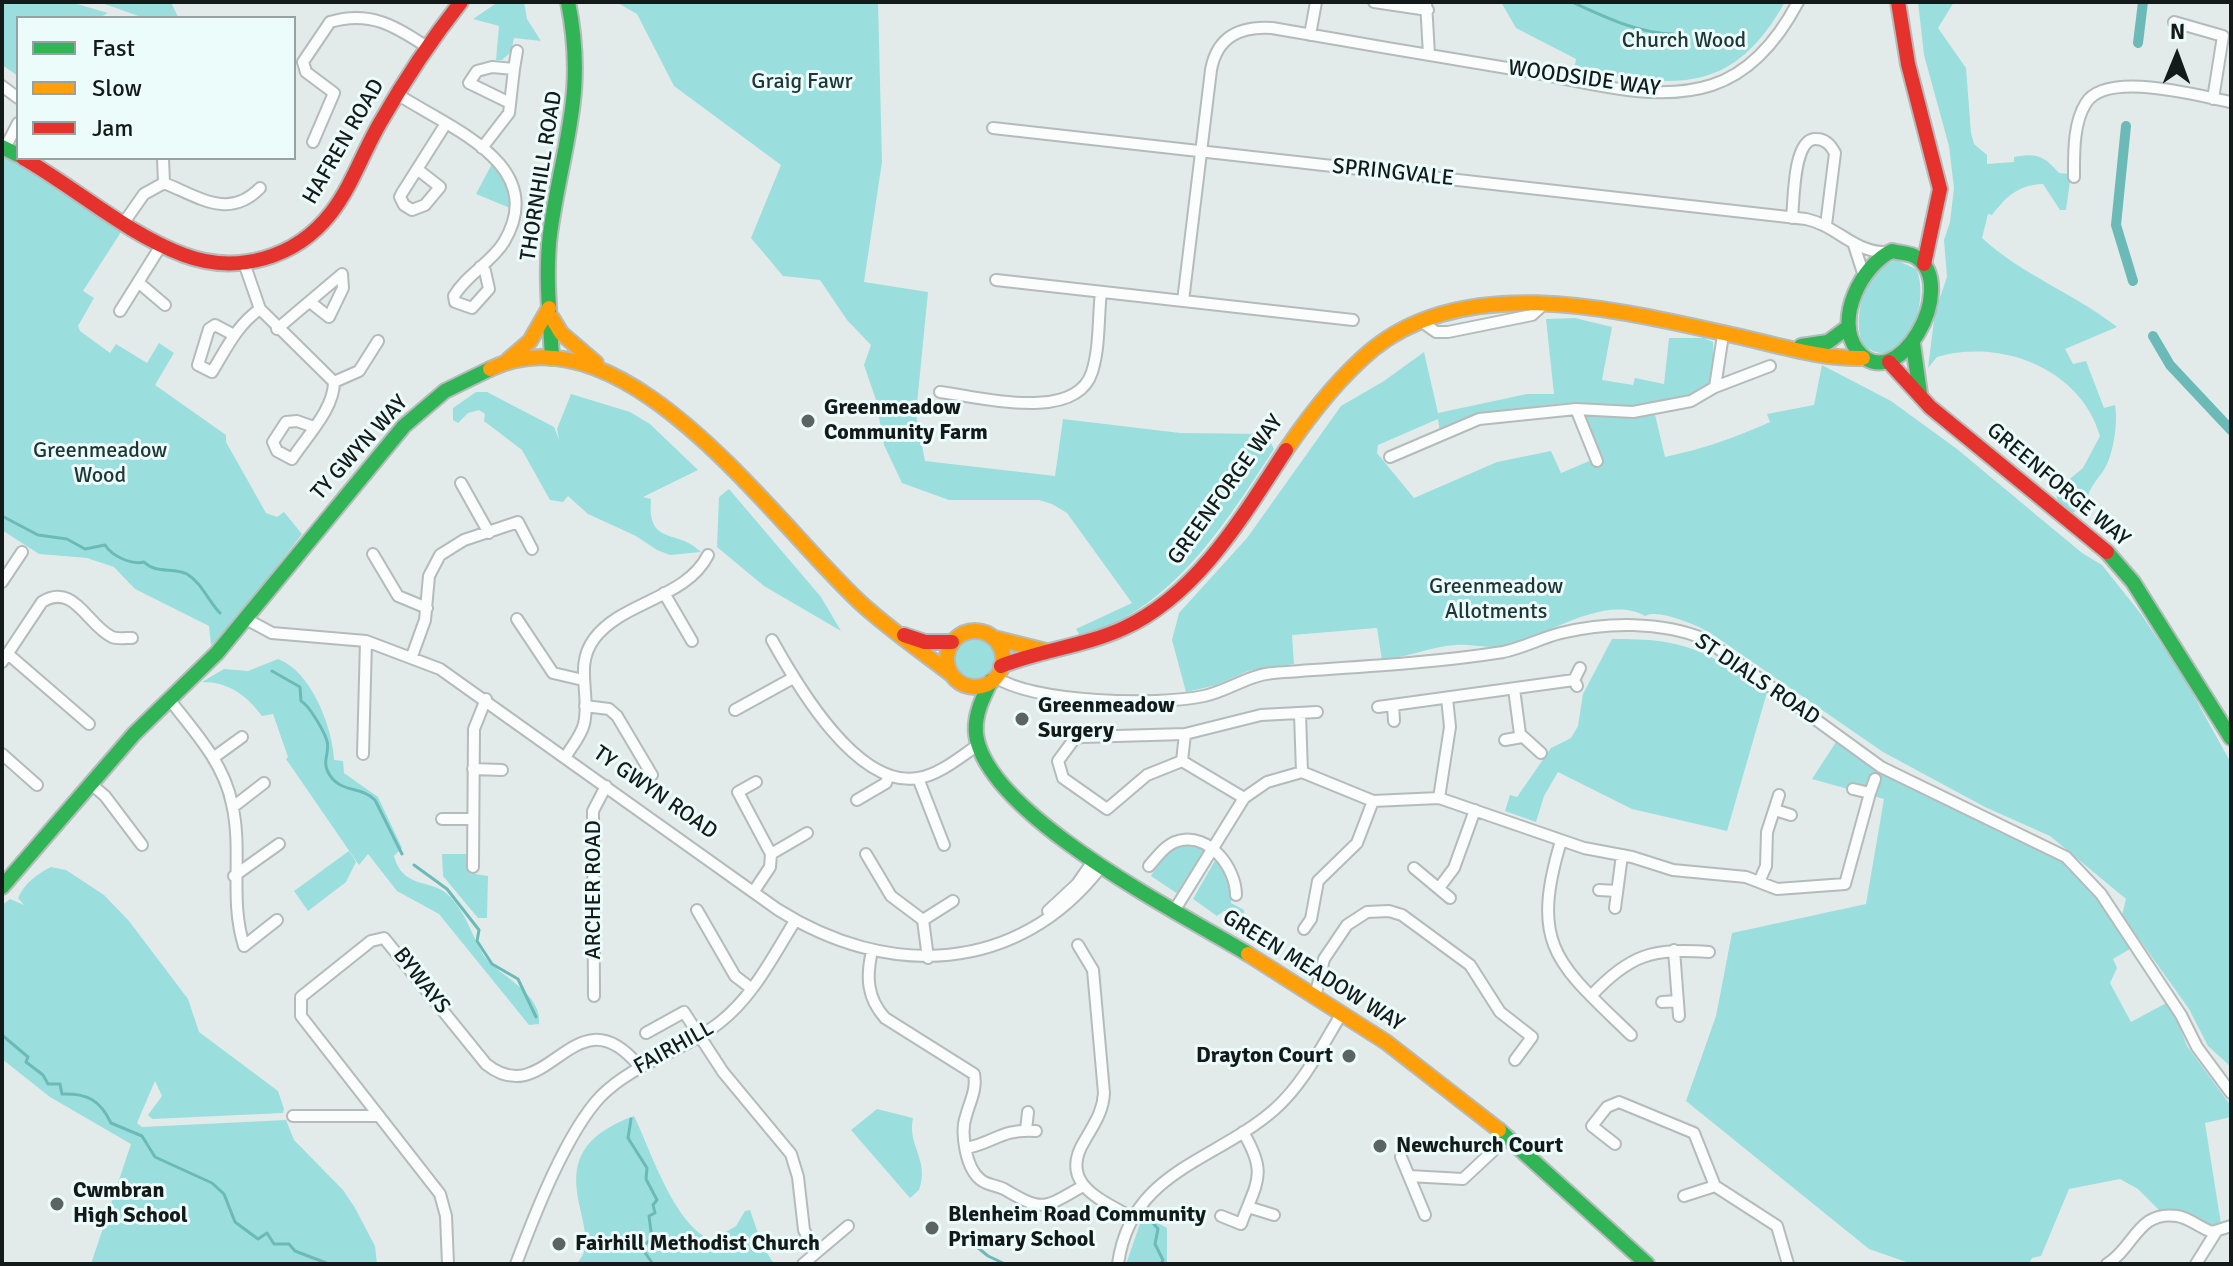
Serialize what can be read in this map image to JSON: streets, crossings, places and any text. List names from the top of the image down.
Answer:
{
  "streets": {
    "street": [
      "WOODSIDE WAY",
      "HAFREN ROAD",
      "SPRINGVALE",
      "THORNHILL ROAD",
      "TY GWYN WAY",
      "GREENFORGE WAY",
      "ST DIALS ROAD",
      "TY GWYN ROAD",
      "ARCHER ROAD",
      "GREEN MEADOW WAY",
      "BYWAYS",
      "FAIRHILL"
    ]
  },
  "crossings": [
    ["WOODSIDE WAY", "SPRINGVALE"],
    ["SPRINGVALE", "GREENFORGE WAY"],
    ["THORNHILL ROAD", "TY GWYN WAY"],
    ["TY GWYN WAY", "TY GWYN ROAD"],
    ["GREENFORGE WAY", "ST DIALS ROAD"],
    ["GREENFORGE WAY", "GREEN MEADOW WAY"],
    ["ST DIALS ROAD", "GREEN MEADOW WAY"],
    ["TY GWYN ROAD", "ARCHER ROAD"],
    ["TY GWYN ROAD", "GREEN MEADOW WAY"],
    ["TY GWYN ROAD", "FAIRHILL"],
    ["BYWAYS", "FAIRHILL"]
  ],
  "parks": [
    "Church Wood",
    "Graig Fawr",
    "Greenmeadow Wood",
    "Greenmeadow Allotments"
  ],
  "places": [
    "Greenmeadow Community Farm",
    "Greenmeadow Surgery",
    "Drayton Court",
    "Newchurch Court",
    "Cwmbran High School",
    "Blenheim Road Community Primary School",
    "Fairhill Methodist Church"
  ],
  "legend": ["Fast", "Slow", "Jam"],
  "north": "top"
}
